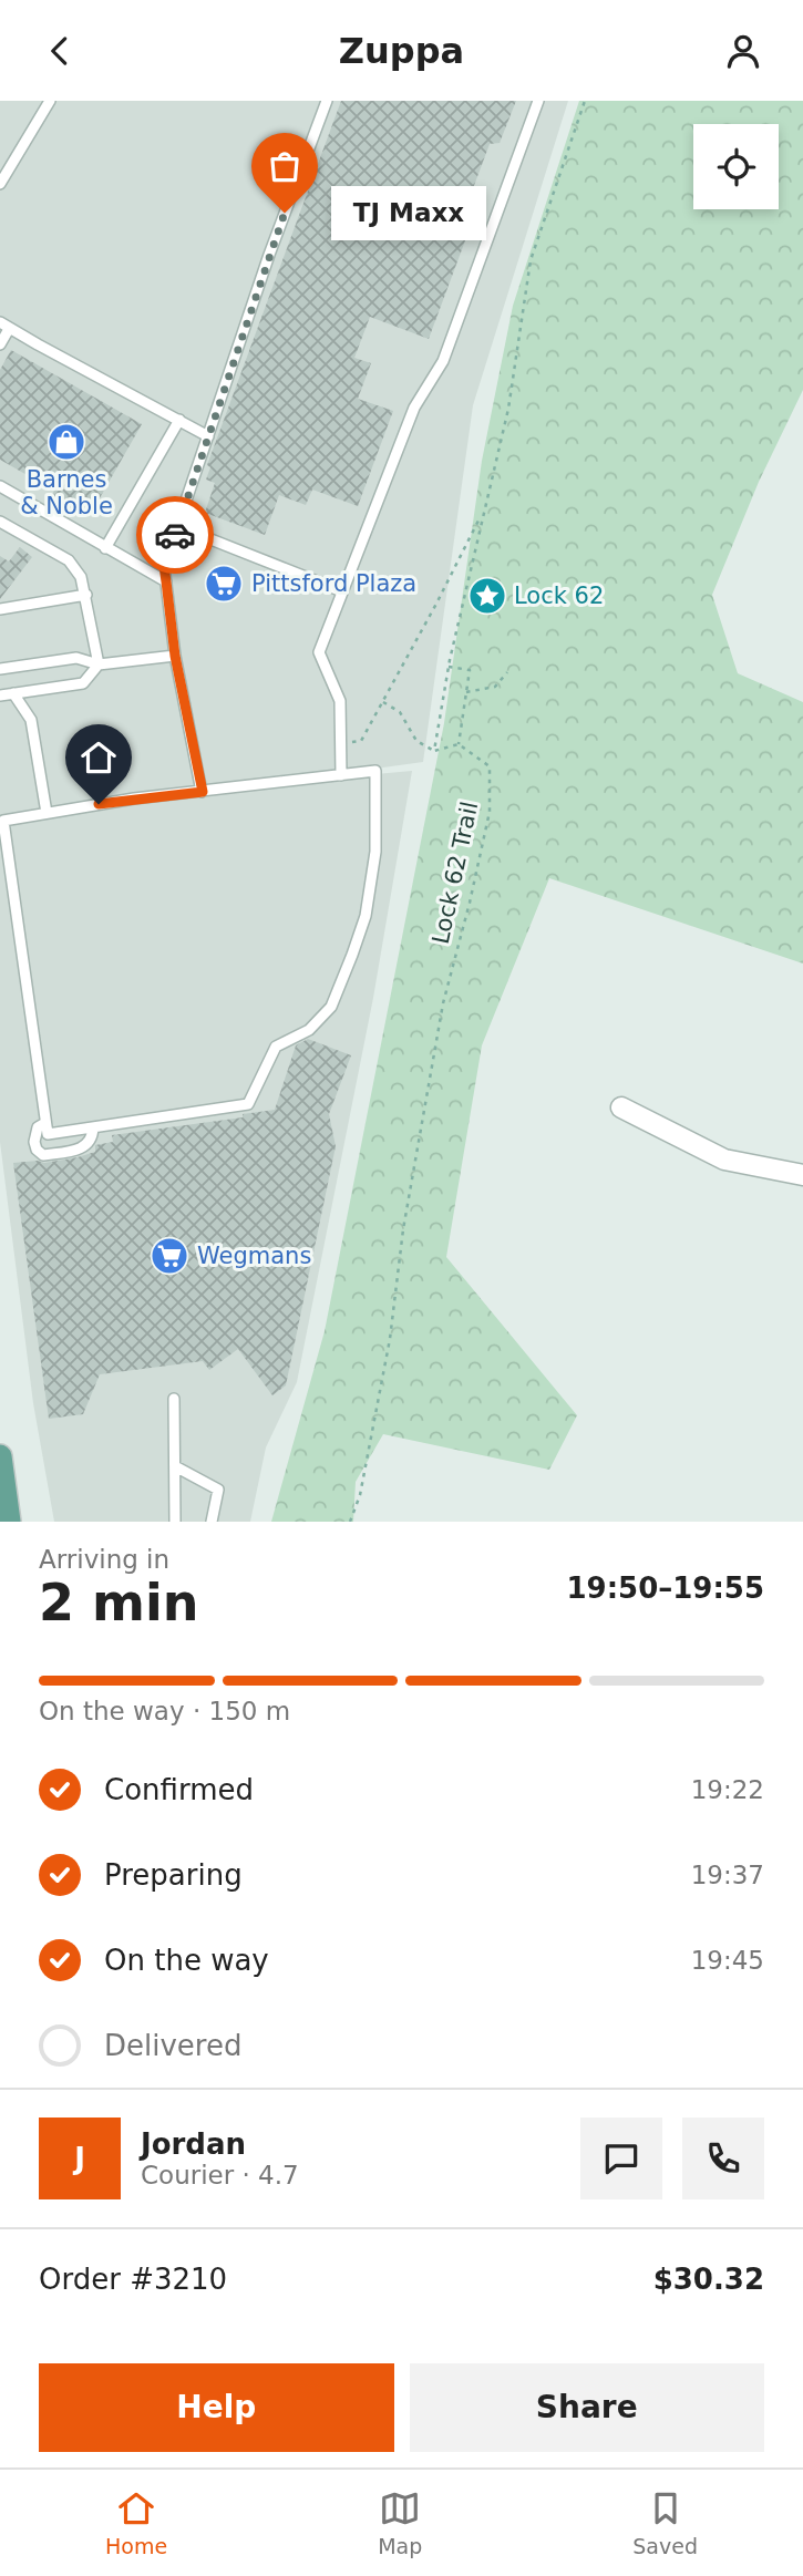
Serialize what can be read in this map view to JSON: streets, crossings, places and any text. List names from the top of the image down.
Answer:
{
  "streets": {
    "path": ["Lock 62 Trail"]
  },
  "places": {
    "other": ["TJ Maxx"],
    "shop": ["Barnes & Noble"],
    "supermarket": ["Pittsford Plaza", "Wegmans"],
    "place": ["Lock 62"]
  },
  "page": {
    "header": "Zuppa",
    "bubble": "TJ Maxx",
    "heading": ["2 min", "Arriving in", "19:50–19:55"],
    "panel": [
      "Jordan",
      "Courier · 4.7",
      "Order #3210",
      "$30.32"
    ],
    "bar": "On the way · 150 m",
    "list": [
      ["Confirmed", "19:22"],
      ["Preparing", "19:37"],
      ["On the way", "19:45"],
      "Delivered"
    ],
    "round": "J",
    "buttons": ["Help", "Share"],
    "tabs": ["Home", "Map", "Saved"]
  }
}
